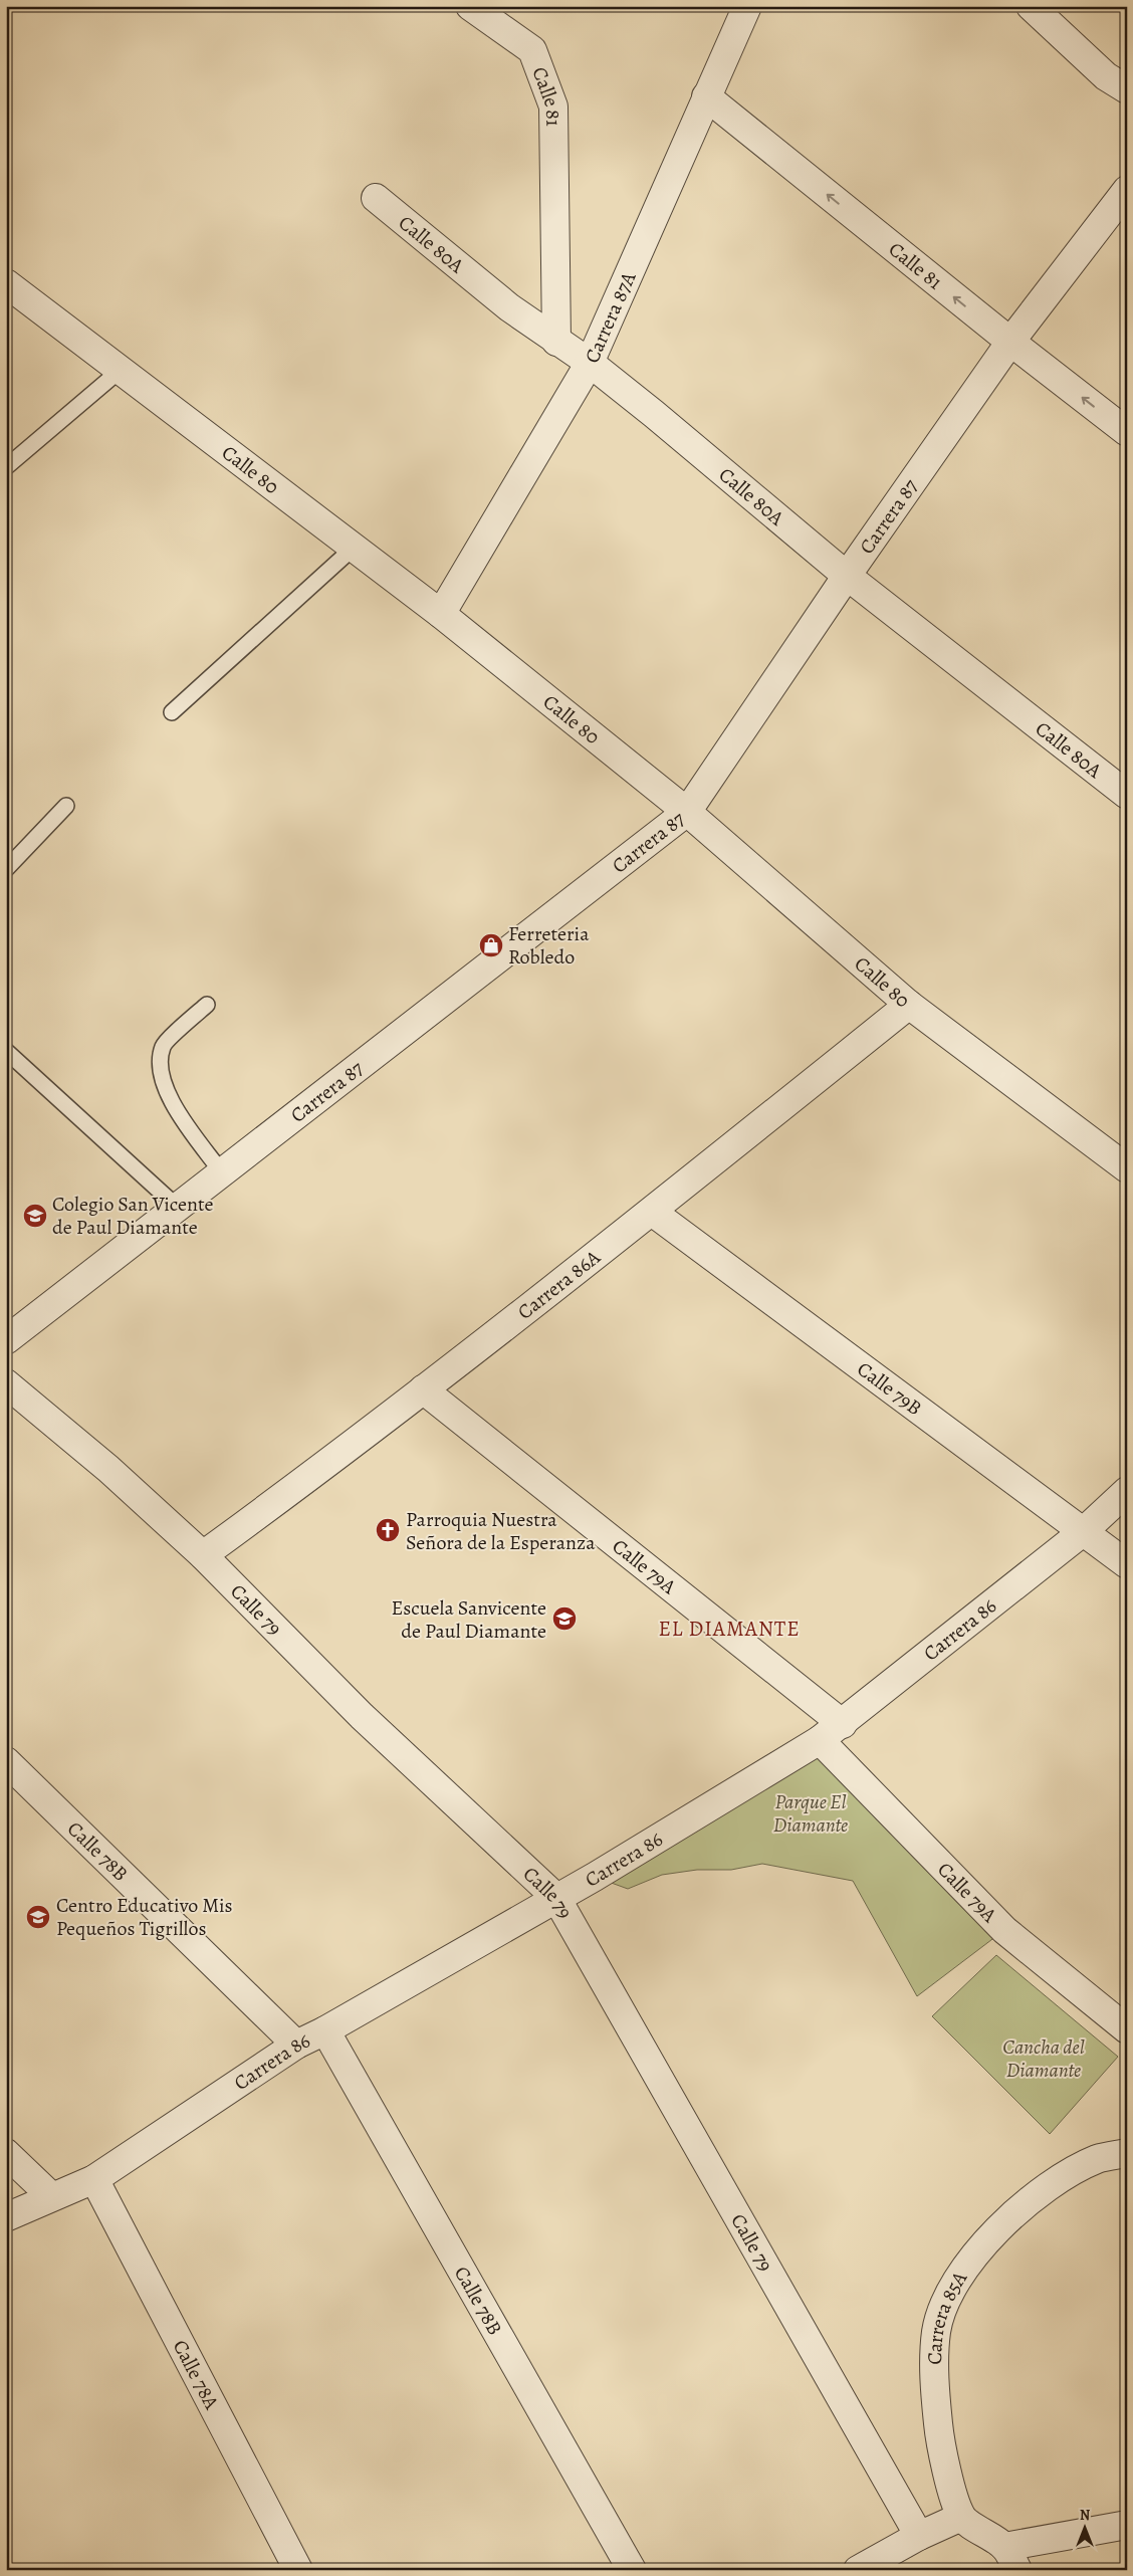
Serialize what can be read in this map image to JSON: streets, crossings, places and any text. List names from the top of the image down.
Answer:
{
  "streets": {
    "street": [
      "Calle 81",
      "Calle 80A",
      "Carrera 87A",
      "Calle 80",
      "Carrera 87",
      "Carrera 86A",
      "Calle 79B",
      "Calle 79A",
      "Calle 79",
      "Carrera 86",
      "Calle 78B",
      "Carrera 85A",
      "Calle 78A"
    ]
  },
  "crossings": [
    ["Calle 81", "Calle 80A"],
    ["Calle 81", "Carrera 87A"],
    ["Calle 81", "Carrera 87"],
    ["Calle 80A", "Carrera 87A"],
    ["Calle 80A", "Carrera 87"],
    ["Carrera 87A", "Calle 80"],
    ["Calle 80", "Carrera 87"],
    ["Calle 80", "Carrera 86A"],
    ["Carrera 86A", "Calle 79B"],
    ["Carrera 86A", "Calle 79A"],
    ["Carrera 86A", "Calle 79"],
    ["Calle 79B", "Carrera 86"],
    ["Calle 79A", "Carrera 86"],
    ["Calle 79", "Carrera 86"],
    ["Carrera 86", "Calle 78B"],
    ["Carrera 86", "Calle 78A"]
  ],
  "one_way": ["Calle 81"],
  "districts": ["EL DIAMANTE"],
  "parks": ["Parque El Diamante", "Cancha del Diamante"],
  "places": {
    "shop": ["Ferreteria Robledo"],
    "school or university": ["Colegio San Vicente de Paul Diamante", "Escuela Sanvicente de Paul Diamante", "Centro Educativo Mis Pequeños Tigrillos"],
    "church": ["Parroquia Nuestra Señora de la Esperanza"]
  },
  "north": "top"
}
